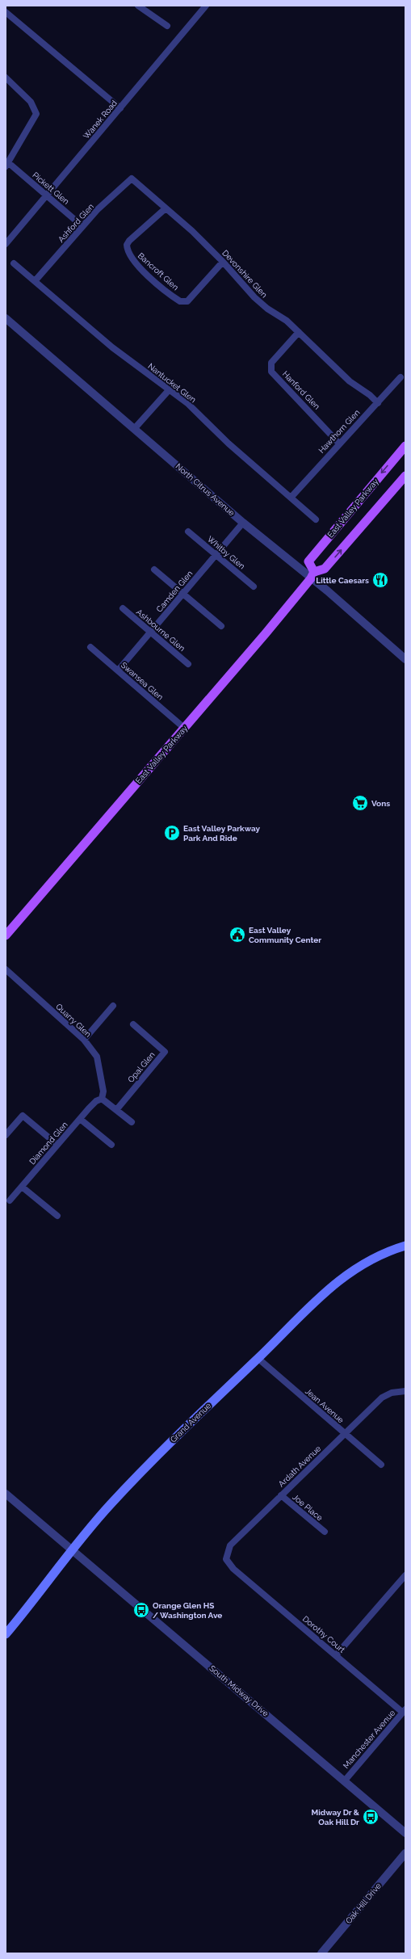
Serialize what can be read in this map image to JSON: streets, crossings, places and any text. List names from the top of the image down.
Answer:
{
  "streets": {
    "main road": ["East Valley Parkway", "Grand Avenue"],
    "street": [
      "Wanek Road",
      "Pickett Glen",
      "Ashford Glen",
      "Bancroft Glen",
      "Devonshire Glen",
      "Nantucket Glen",
      "Hanford Glen",
      "Hawthorn Glen",
      "North Citrus Avenue",
      "Whitby Glen",
      "Camden Glen",
      "Ashbourne Glen",
      "Swansea Glen",
      "Quarry Glen",
      "Opal Glen",
      "Diamond Glen",
      "Jean Avenue",
      "Ardath Avenue",
      "Joe Place",
      "Dorothy Court",
      "South Midway Drive",
      "Manchester Avenue",
      "Oak Hill Drive"
    ]
  },
  "crossings": [
    ["Wanek Road", "Pickett Glen"],
    ["Pickett Glen", "Ashford Glen"],
    ["Ashford Glen", "Devonshire Glen"],
    ["Ashford Glen", "Nantucket Glen"],
    ["Bancroft Glen", "Devonshire Glen"],
    ["Devonshire Glen", "Hanford Glen"],
    ["Devonshire Glen", "Hawthorn Glen"],
    ["Nantucket Glen", "Hawthorn Glen"],
    ["Hanford Glen", "Hawthorn Glen"],
    ["North Citrus Avenue", "East Valley Parkway"],
    ["North Citrus Avenue", "Camden Glen"],
    ["East Valley Parkway", "Swansea Glen"],
    ["Whitby Glen", "Camden Glen"],
    ["Camden Glen", "Ashbourne Glen"],
    ["Camden Glen", "Swansea Glen"],
    ["Quarry Glen", "Diamond Glen"],
    ["Jean Avenue", "Grand Avenue"],
    ["Jean Avenue", "Ardath Avenue"],
    ["Grand Avenue", "South Midway Drive"],
    ["Ardath Avenue", "Joe Place"],
    ["Ardath Avenue", "Dorothy Court"],
    ["Dorothy Court", "Manchester Avenue"],
    ["South Midway Drive", "Manchester Avenue"]
  ],
  "places": {
    "restaurant": ["Little Caesars"],
    "supermarket": ["Vons"],
    "parking": ["East Valley Parkway Park And Ride"],
    "public building": ["East Valley Community Center"],
    "bus stop": ["Orange Glen HS / Washington Ave", "Midway Dr & Oak Hill Dr"]
  }
}
